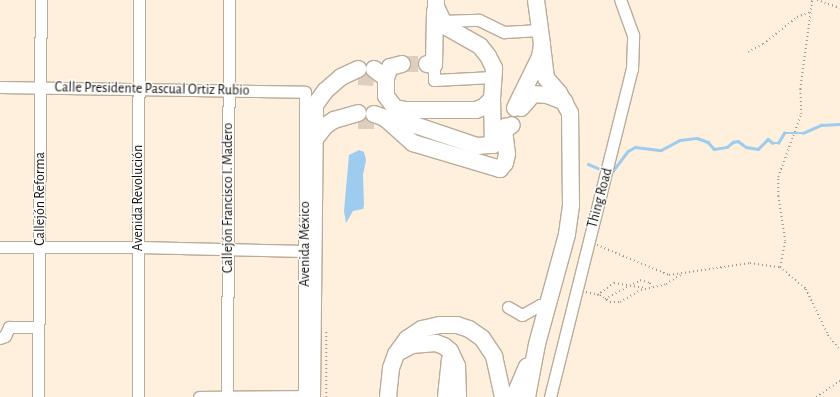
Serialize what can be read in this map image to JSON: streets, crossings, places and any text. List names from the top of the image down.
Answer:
{
  "streets": {
    "street": [
      "Calle Presidente Pascual Ortiz Rubio",
      "Avenida Revolución",
      "Callejón Francisco I. Madero",
      "Thing Road",
      "Callejón Reforma",
      "Avenida México"
    ]
  },
  "crossings": [
    ["Calle Presidente Pascual Ortiz Rubio", "Avenida Revolución"],
    ["Calle Presidente Pascual Ortiz Rubio", "Callejón Francisco I. Madero"],
    ["Calle Presidente Pascual Ortiz Rubio", "Callejón Reforma"],
    ["Calle Presidente Pascual Ortiz Rubio", "Avenida México"]
  ]
}
